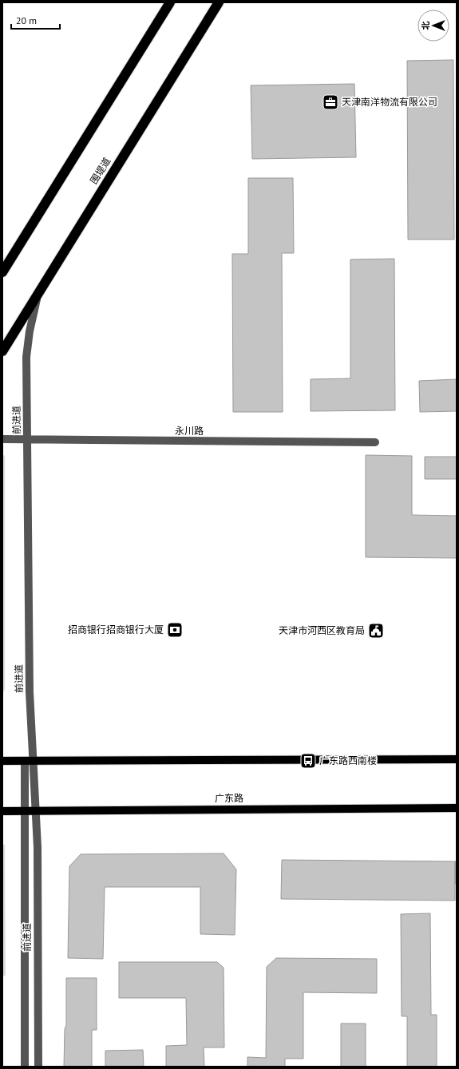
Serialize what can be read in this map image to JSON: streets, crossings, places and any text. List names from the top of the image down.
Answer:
{
  "streets": {
    "highway": ["围堤道"],
    "main road": ["广东路"],
    "street": ["前进道", "永川路"]
  },
  "crossings": [
    ["围堤道", "前进道"],
    ["前进道", "永川路"],
    ["前进道", "广东路"]
  ],
  "places": {
    "office": ["天津南洋物流有限公司"],
    "bank": ["招商银行招商银行大厦"],
    "public building": ["天津市河西区教育局"],
    "bus stop": ["广东路西南楼"]
  },
  "scale_bar": "20 m",
  "north": "left"
}
